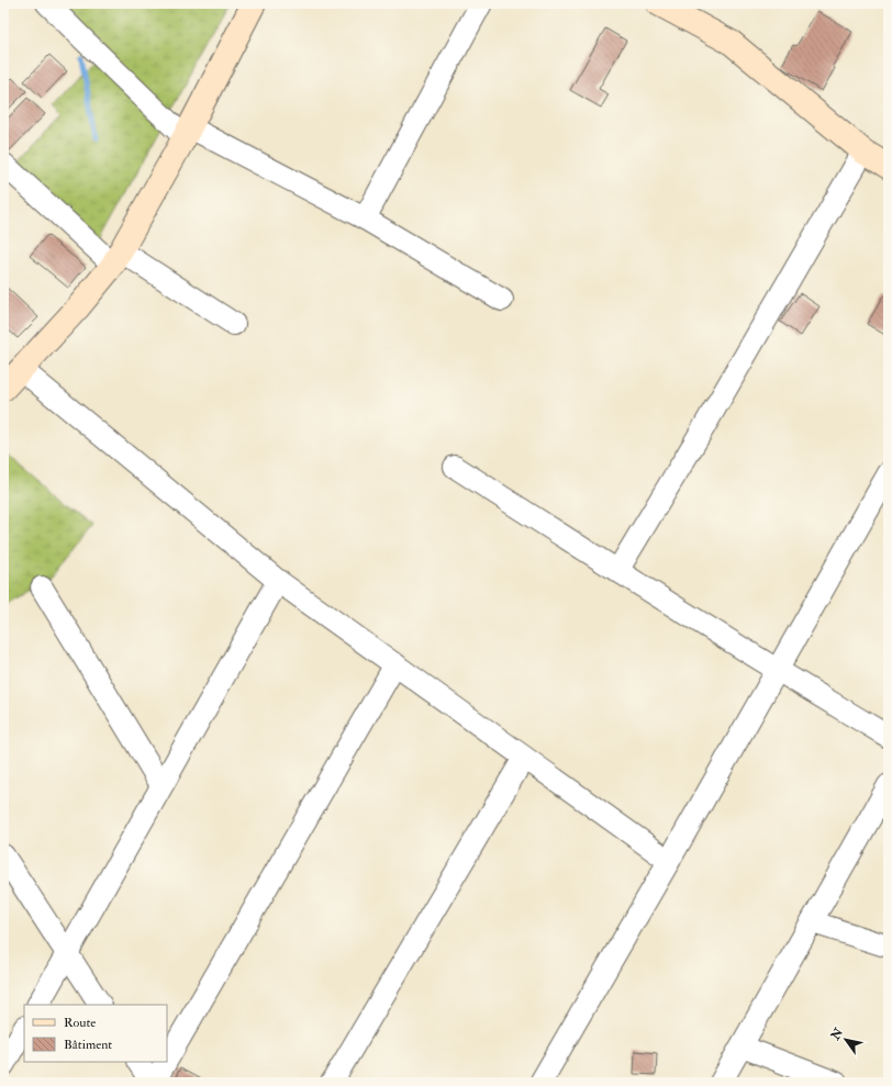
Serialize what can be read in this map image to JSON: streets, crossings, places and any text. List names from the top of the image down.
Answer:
{
  "legend": ["Route", "Bâtiment"],
  "north": "top left"
}
